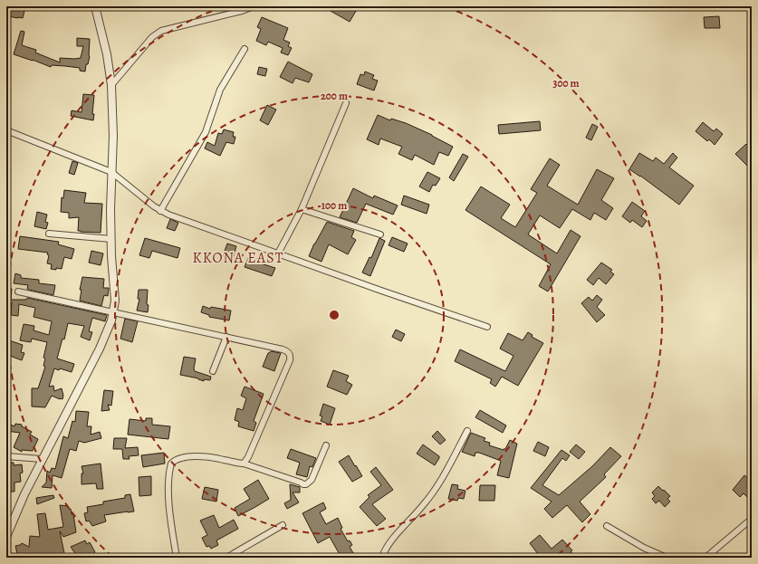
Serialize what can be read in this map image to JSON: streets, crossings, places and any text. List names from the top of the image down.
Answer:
{
  "districts": ["KKONA EAST"],
  "rings": ["300 m", "200 m", "100 m"]
}
